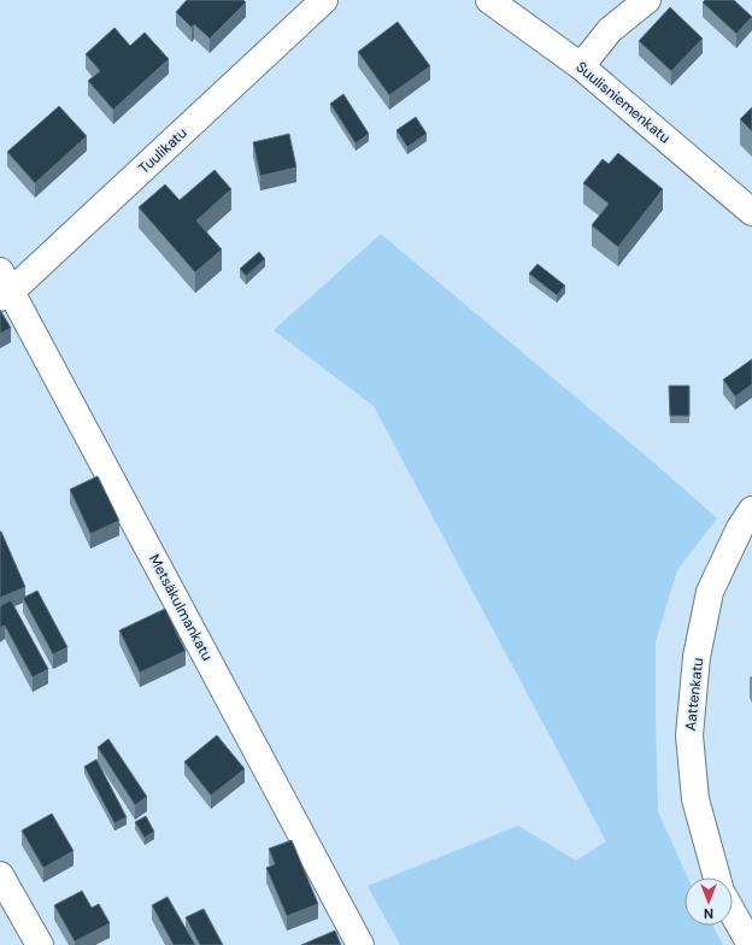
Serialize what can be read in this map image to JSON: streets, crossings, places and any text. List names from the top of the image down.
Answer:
{
  "streets": {
    "street": [
      "Suulisniemenkatu",
      "Tuulikatu",
      "Metsäkulmankatu",
      "Aattenkatu"
    ]
  },
  "crossings": [
    ["Tuulikatu", "Metsäkulmankatu"]
  ],
  "north": "bottom"
}
